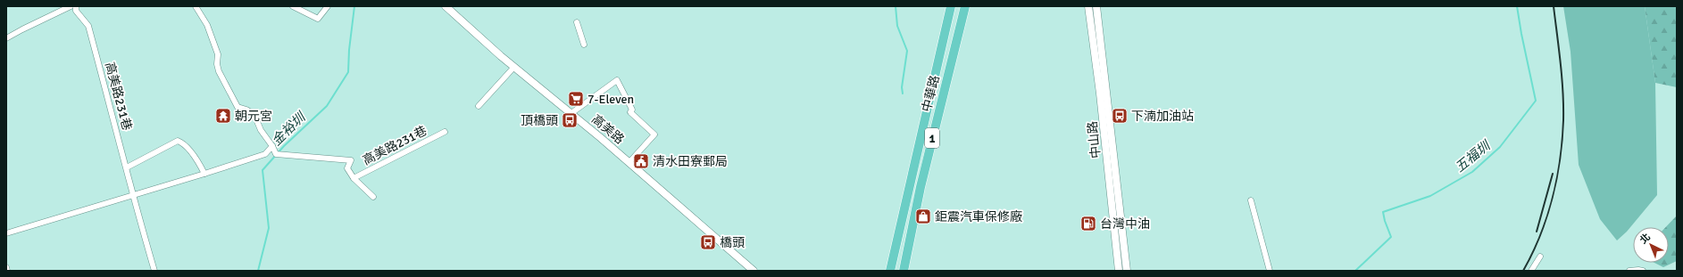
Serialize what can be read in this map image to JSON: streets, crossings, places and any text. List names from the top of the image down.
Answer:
{
  "streets": {
    "main road": ["中華路", "1"],
    "street": ["高美路231巷", "高美路", "中山路"]
  },
  "water": ["金裕圳", "五福圳"],
  "places": {
    "supermarket": ["7-Eleven"],
    "temple": ["朝元宮"],
    "bus stop": ["下湳加油站", "頂橋頭", "橋頭"],
    "public building": ["清水田寮郵局"],
    "shop": ["鉅震汽車保修廠"],
    "fuel station": ["台灣中油"]
  },
  "north": "top left"
}
